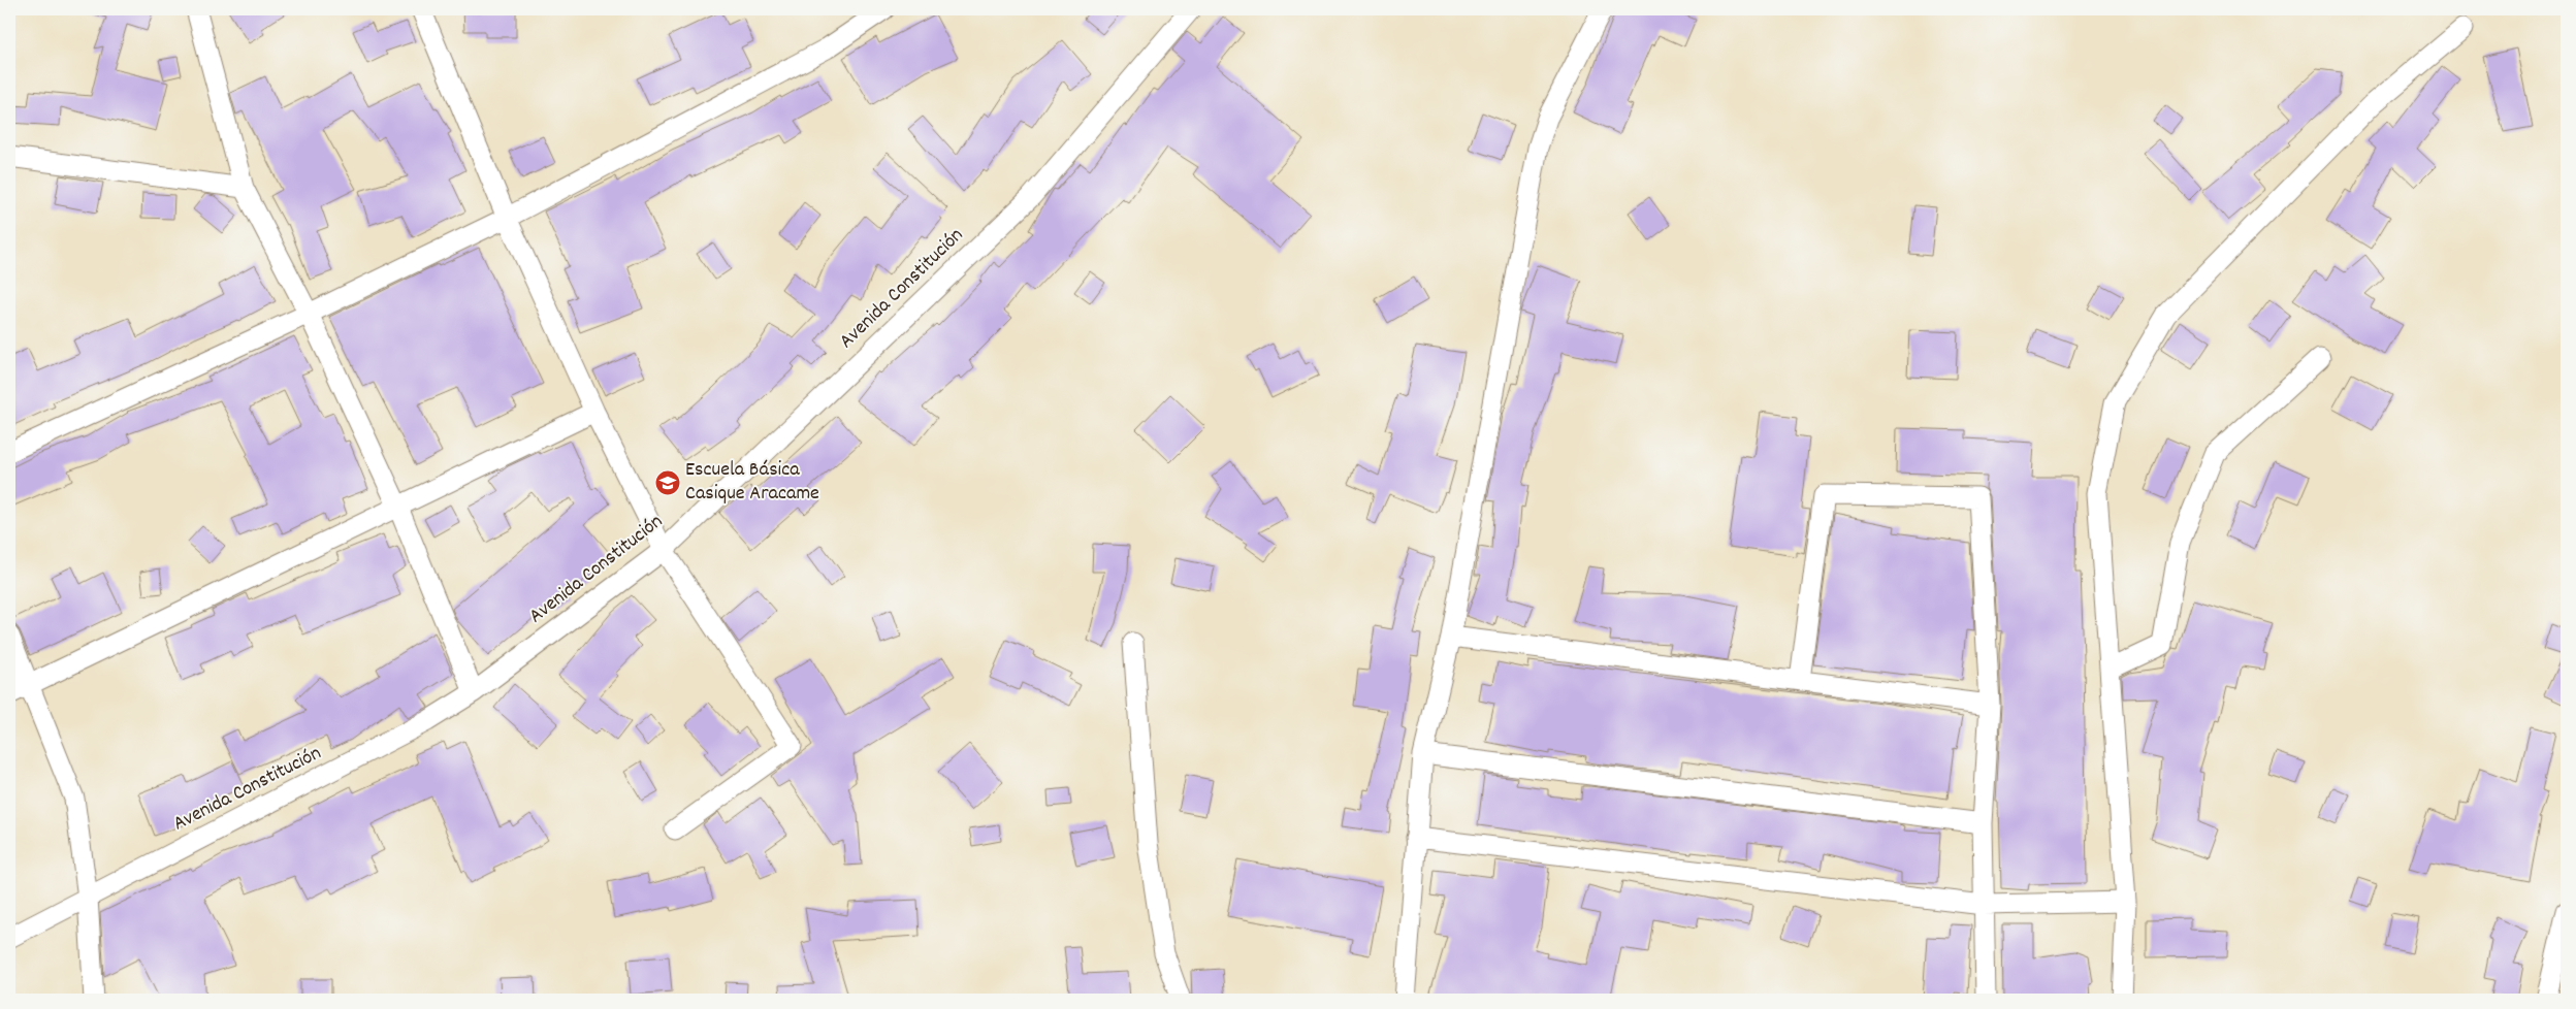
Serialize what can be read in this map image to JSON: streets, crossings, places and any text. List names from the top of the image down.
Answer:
{
  "streets": {
    "street": ["Avenida Constitución"]
  },
  "places": {
    "school or university": ["Escuela Básica Casique Aracame"]
  }
}
